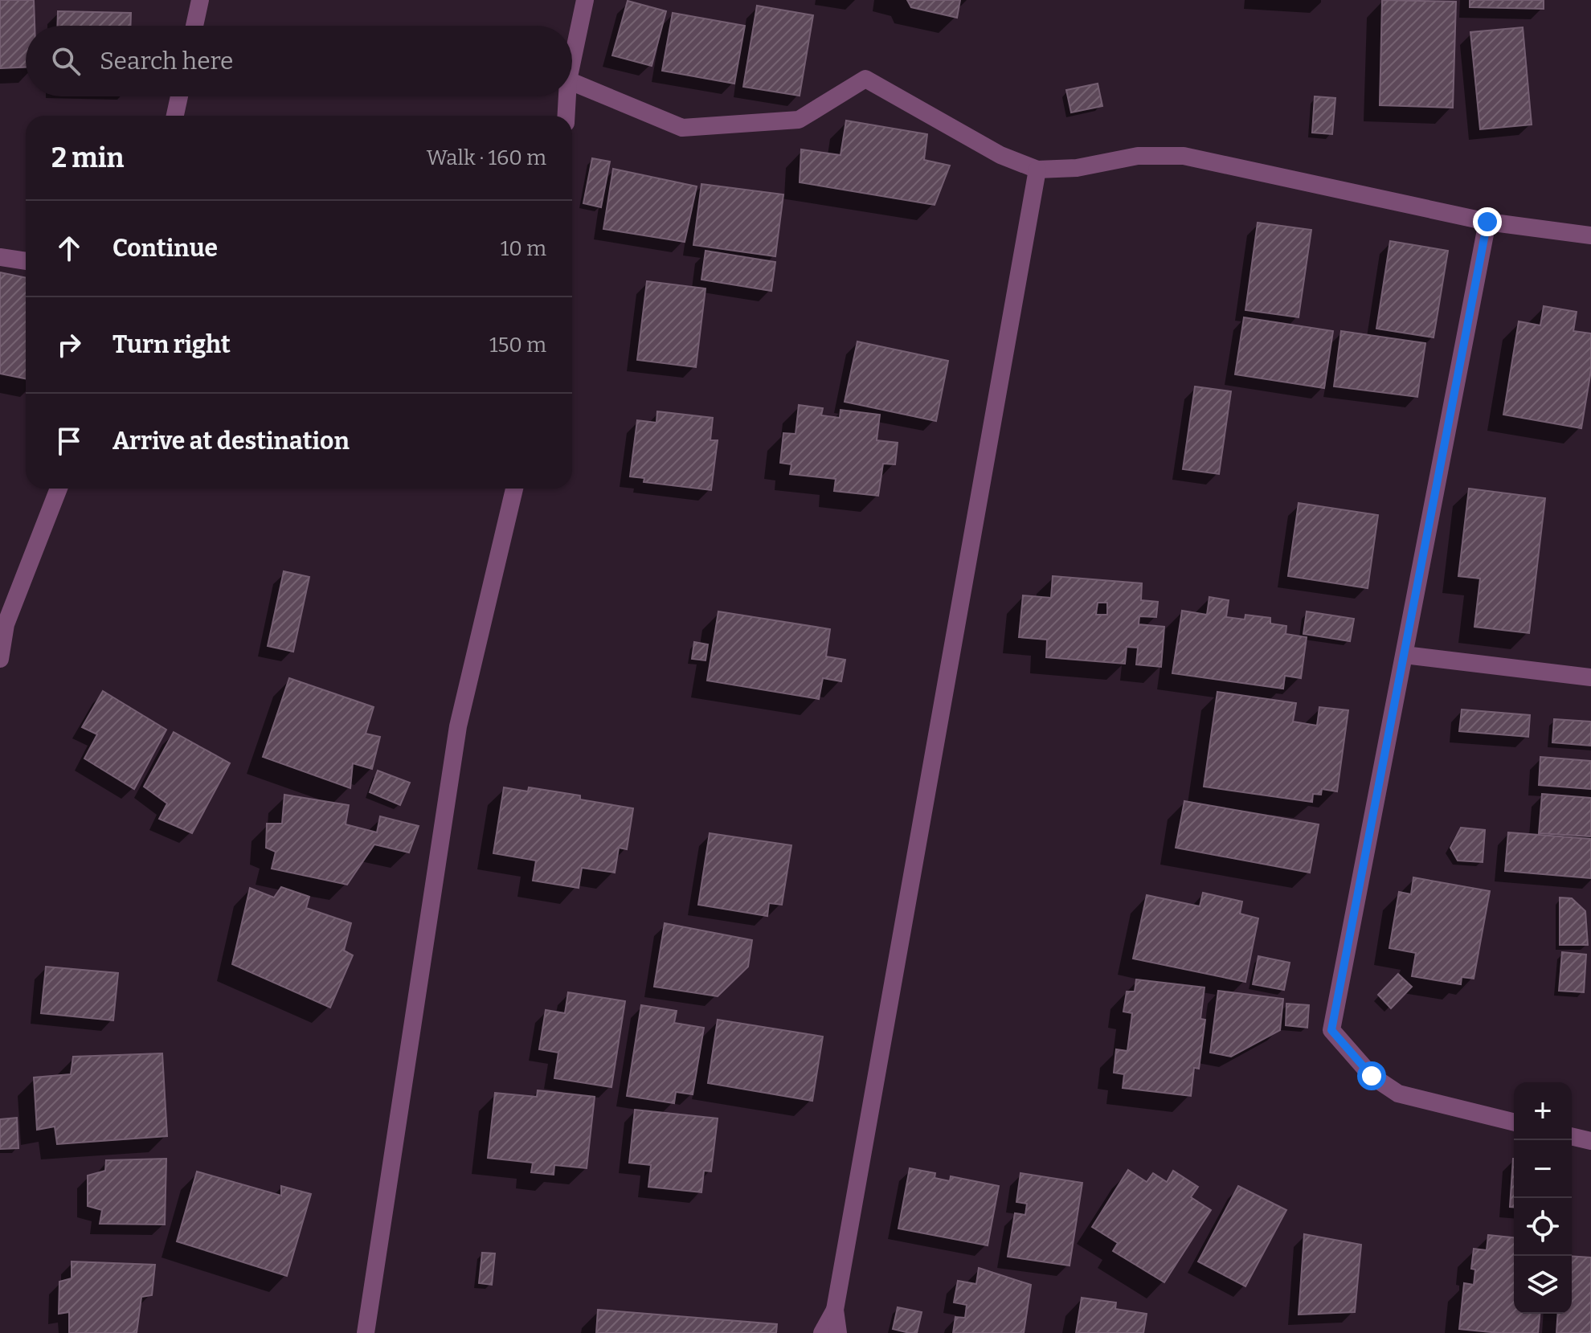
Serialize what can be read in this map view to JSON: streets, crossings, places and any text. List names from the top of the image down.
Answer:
{
  "page": {
    "search": "Search here",
    "heading": ["2 min", "Walk · 160 m"],
    "list": [
      ["Continue", "10 m"],
      ["Turn right", "150 m"],
      "Arrive at destination"
    ],
    "map_buttons": ["+", "−"]
  }
}
